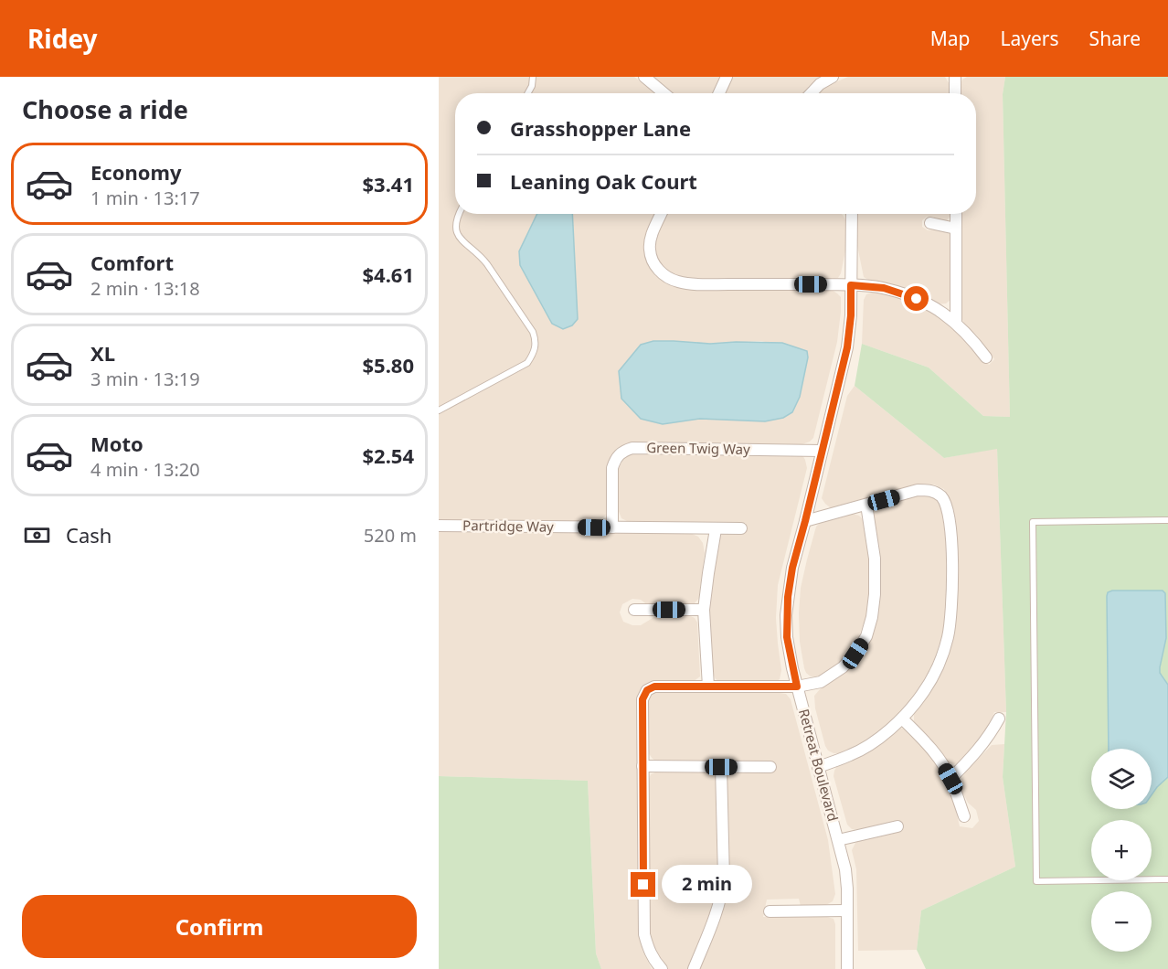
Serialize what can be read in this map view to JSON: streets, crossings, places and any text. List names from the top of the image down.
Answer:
{
  "streets": {
    "street": ["Green Twig Way", "Partridge Way", "Retreat Boulevard"]
  },
  "crossings": [
    ["Green Twig Way", "Partridge Way"],
    ["Green Twig Way", "Retreat Boulevard"]
  ],
  "page": {
    "header": "Ridey",
    "nav": ["Map", "Layers", "Share"],
    "heading": "Choose a ride",
    "banner": ["Grasshopper Lane", "Leaning Oak Court"],
    "list": [
      {
        "name": "Economy",
        "note": "1 min · 13:17",
        "value": "$3.41"
      },
      {
        "name": "Comfort",
        "note": "2 min · 13:18",
        "value": "$4.61"
      },
      {
        "name": "XL",
        "note": "3 min · 13:19",
        "value": "$5.80"
      },
      {
        "name": "Moto",
        "note": "4 min · 13:20",
        "value": "$2.54"
      }
    ],
    "pay": ["Cash", "520 m"],
    "map_buttons": ["+", "−"],
    "bubble": "2 min",
    "buttons": "Confirm"
  }
}
